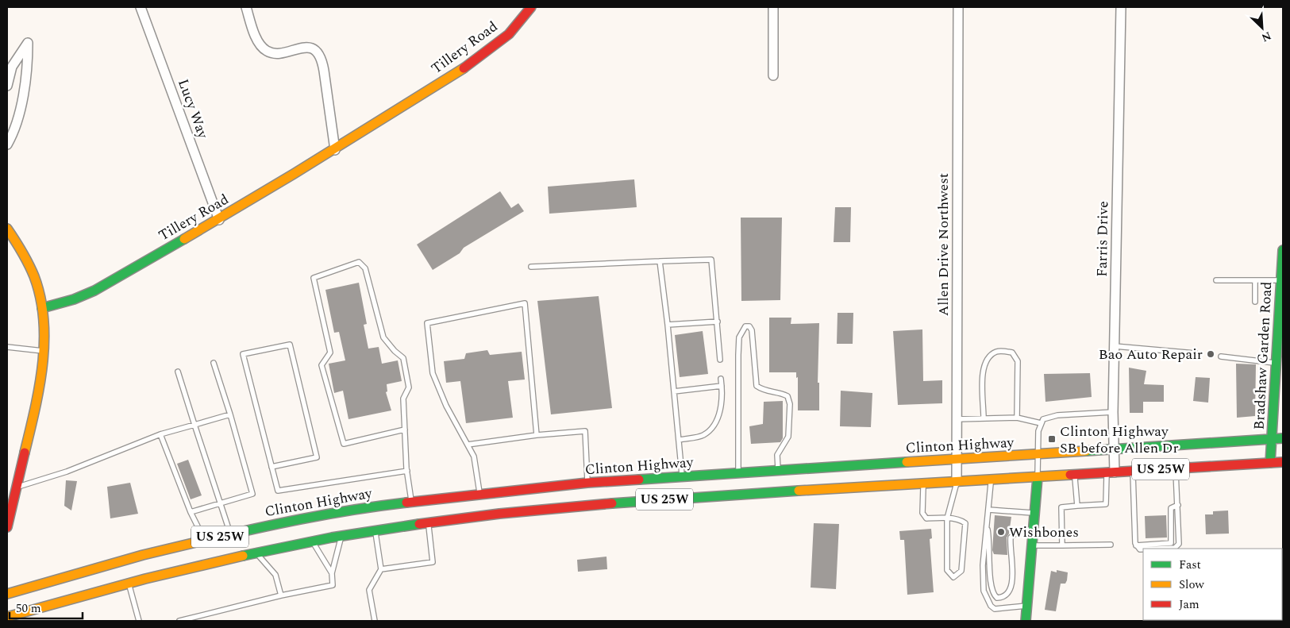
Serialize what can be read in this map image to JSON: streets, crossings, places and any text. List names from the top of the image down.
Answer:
{
  "streets": {
    "main road": [
      "Tillery Road",
      "Bradshaw Garden Road",
      "Clinton Highway",
      "US 25W"
    ],
    "street": ["Lucy Way", "Farris Drive", "Allen Drive Northwest"]
  },
  "crossings": [
    ["Tillery Road", "Lucy Way"],
    ["Farris Drive", "Clinton Highway"],
    ["Allen Drive Northwest", "Clinton Highway"],
    ["Bradshaw Garden Road", "Clinton Highway"]
  ],
  "places": {
    "other": ["Bao Auto Repair", "Wishbones"],
    "transit": ["Clinton Highway SB before Allen Dr"]
  },
  "legend": ["Fast", "Slow", "Jam"],
  "scale_bar": "50 m",
  "north": "bottom right"
}
